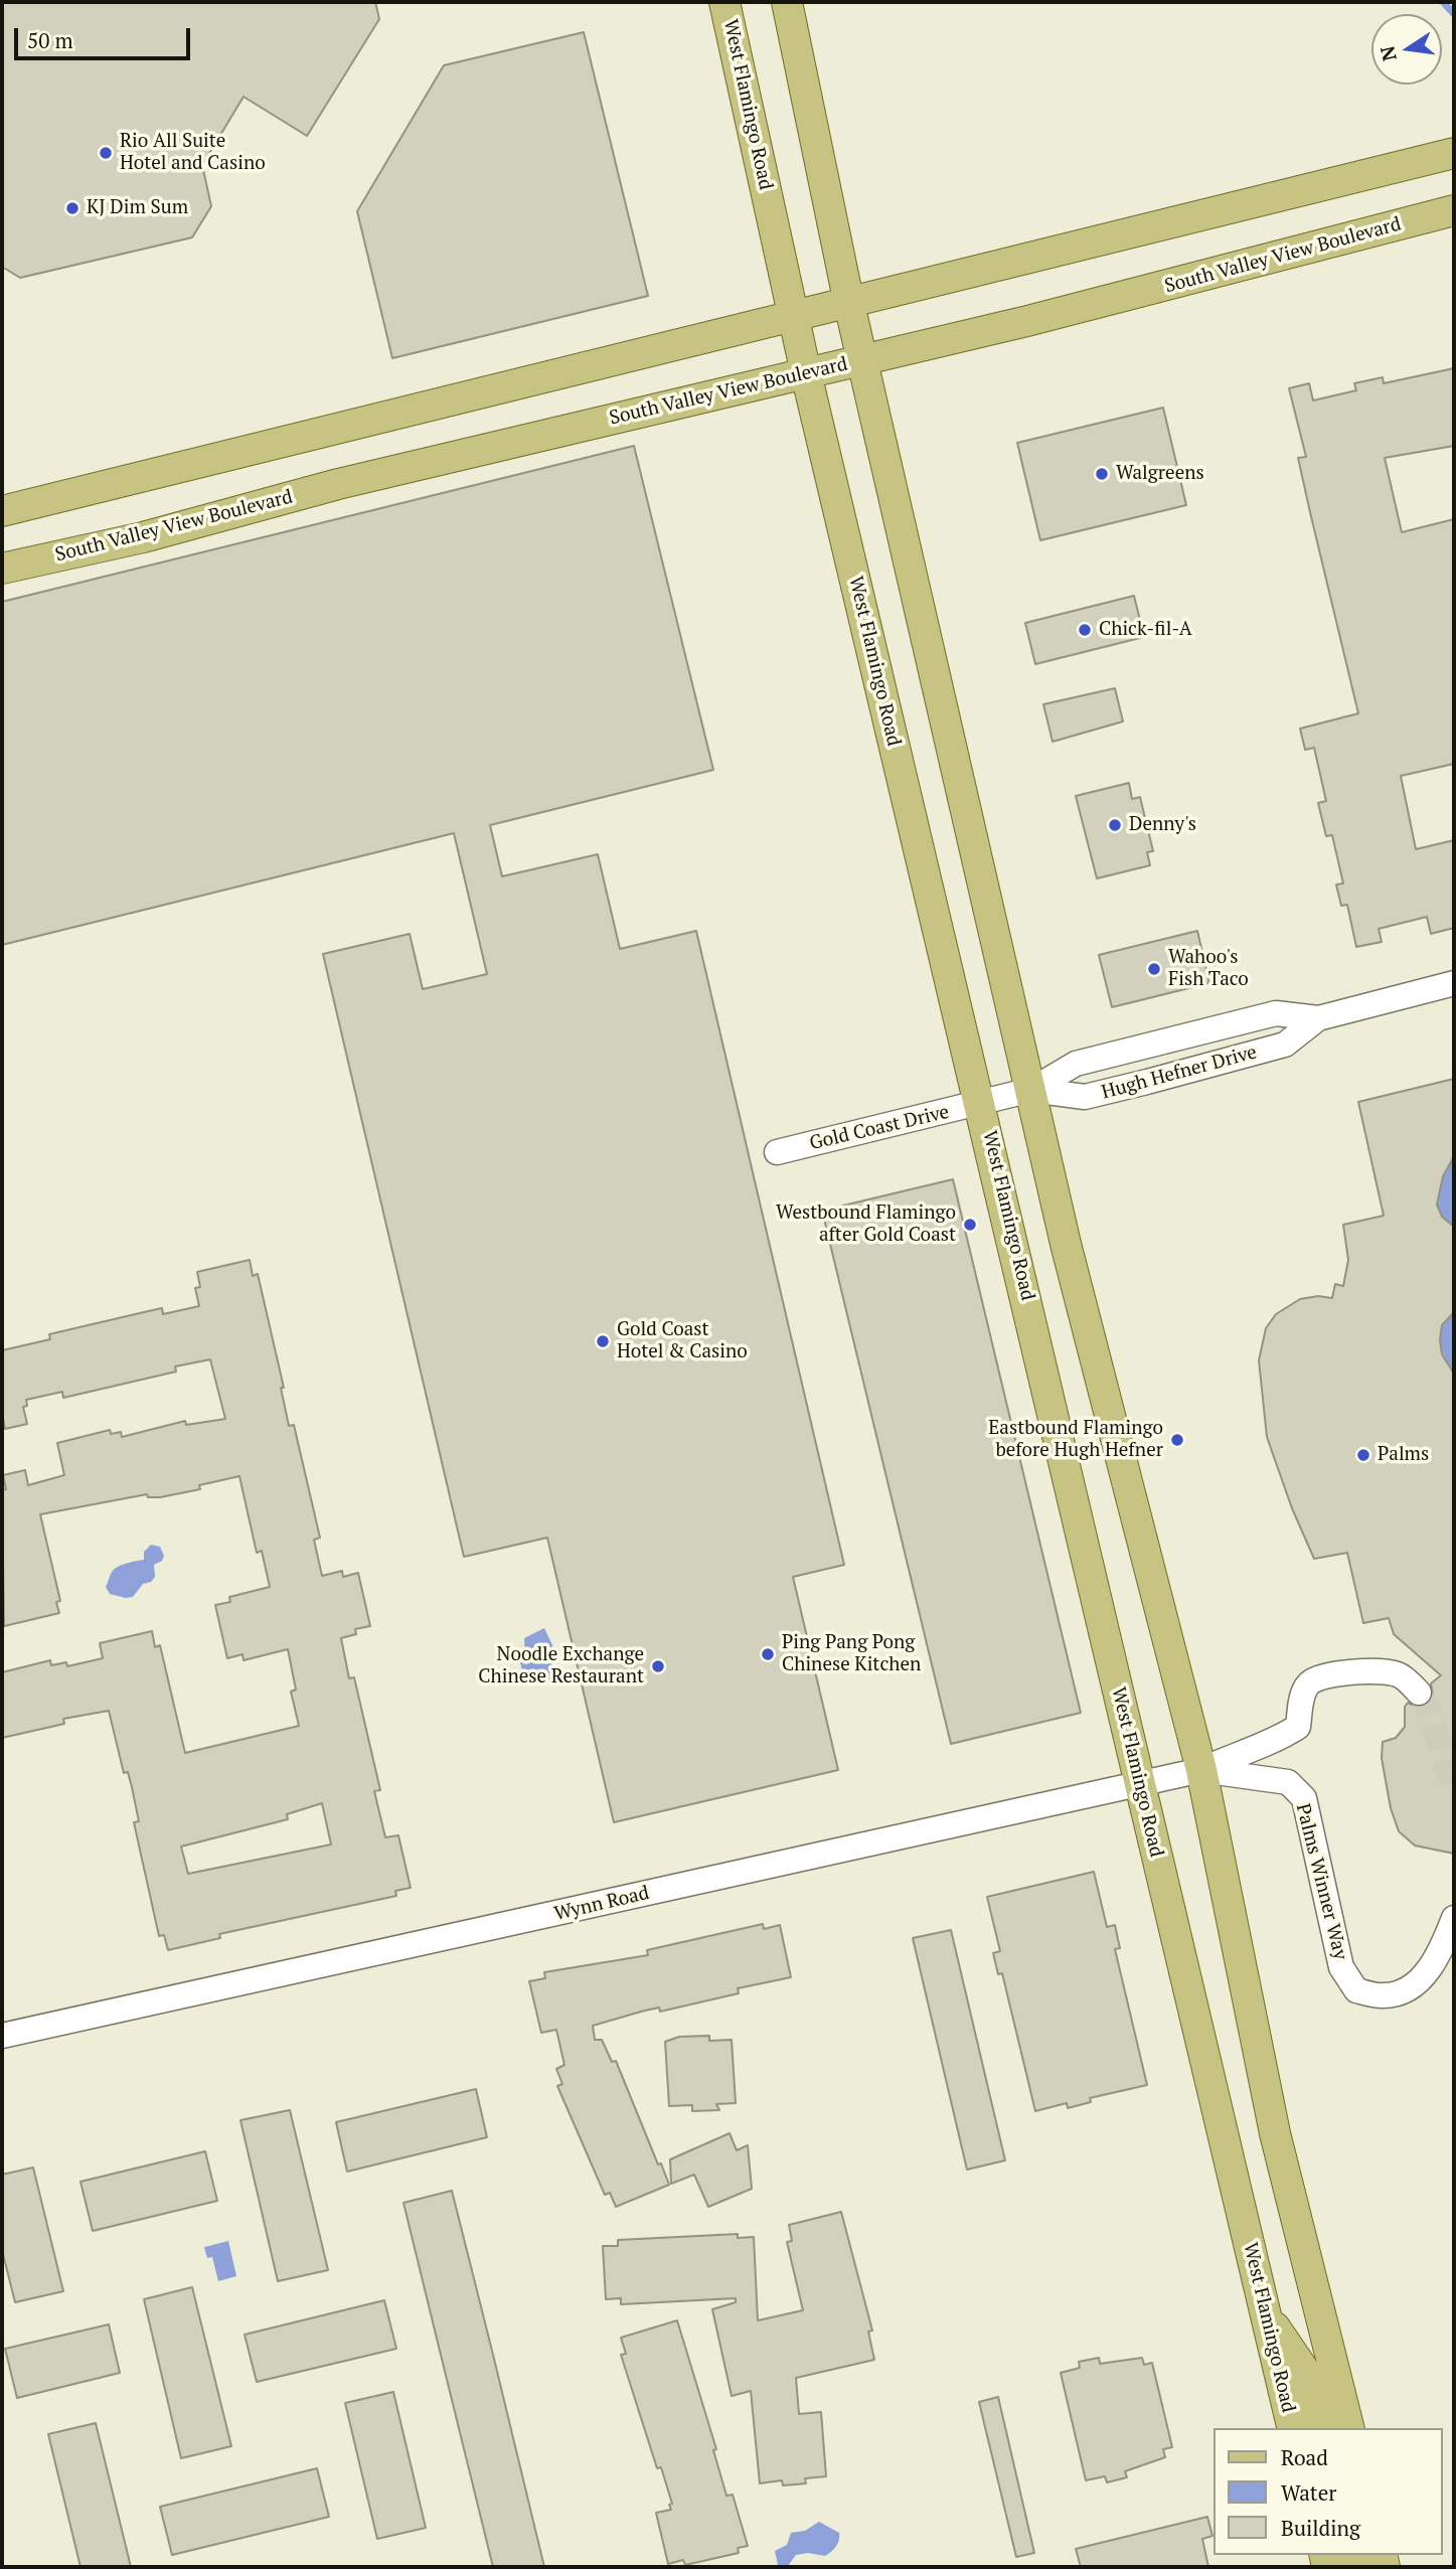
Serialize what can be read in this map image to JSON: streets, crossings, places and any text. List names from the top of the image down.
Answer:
{
  "streets": {
    "main road": ["West Flamingo Road", "South Valley View Boulevard"],
    "street": [
      "Hugh Hefner Drive",
      "Gold Coast Drive",
      "Palms Winner Way",
      "Wynn Road"
    ]
  },
  "crossings": [
    ["West Flamingo Road", "South Valley View Boulevard"],
    ["West Flamingo Road", "Hugh Hefner Drive"],
    ["West Flamingo Road", "Gold Coast Drive"],
    ["West Flamingo Road", "Wynn Road"],
    ["Hugh Hefner Drive", "Gold Coast Drive"],
    ["Palms Winner Way", "Wynn Road"]
  ],
  "places": [
    "Rio All Suite Hotel and Casino",
    "KJ Dim Sum",
    "Walgreens",
    "Chick-fil-A",
    "Denny's",
    "Wahoo's Fish Taco",
    "Westbound Flamingo after Gold Coast",
    "Gold Coast Hotel & Casino",
    "Eastbound Flamingo before Hugh Hefner",
    "Palms",
    "Ping Pang Pong Chinese Kitchen",
    "Noodle Exchange Chinese Restaurant"
  ],
  "legend": ["Road", "Water", "Building"],
  "scale_bar": "50 m",
  "north": "left"
}
